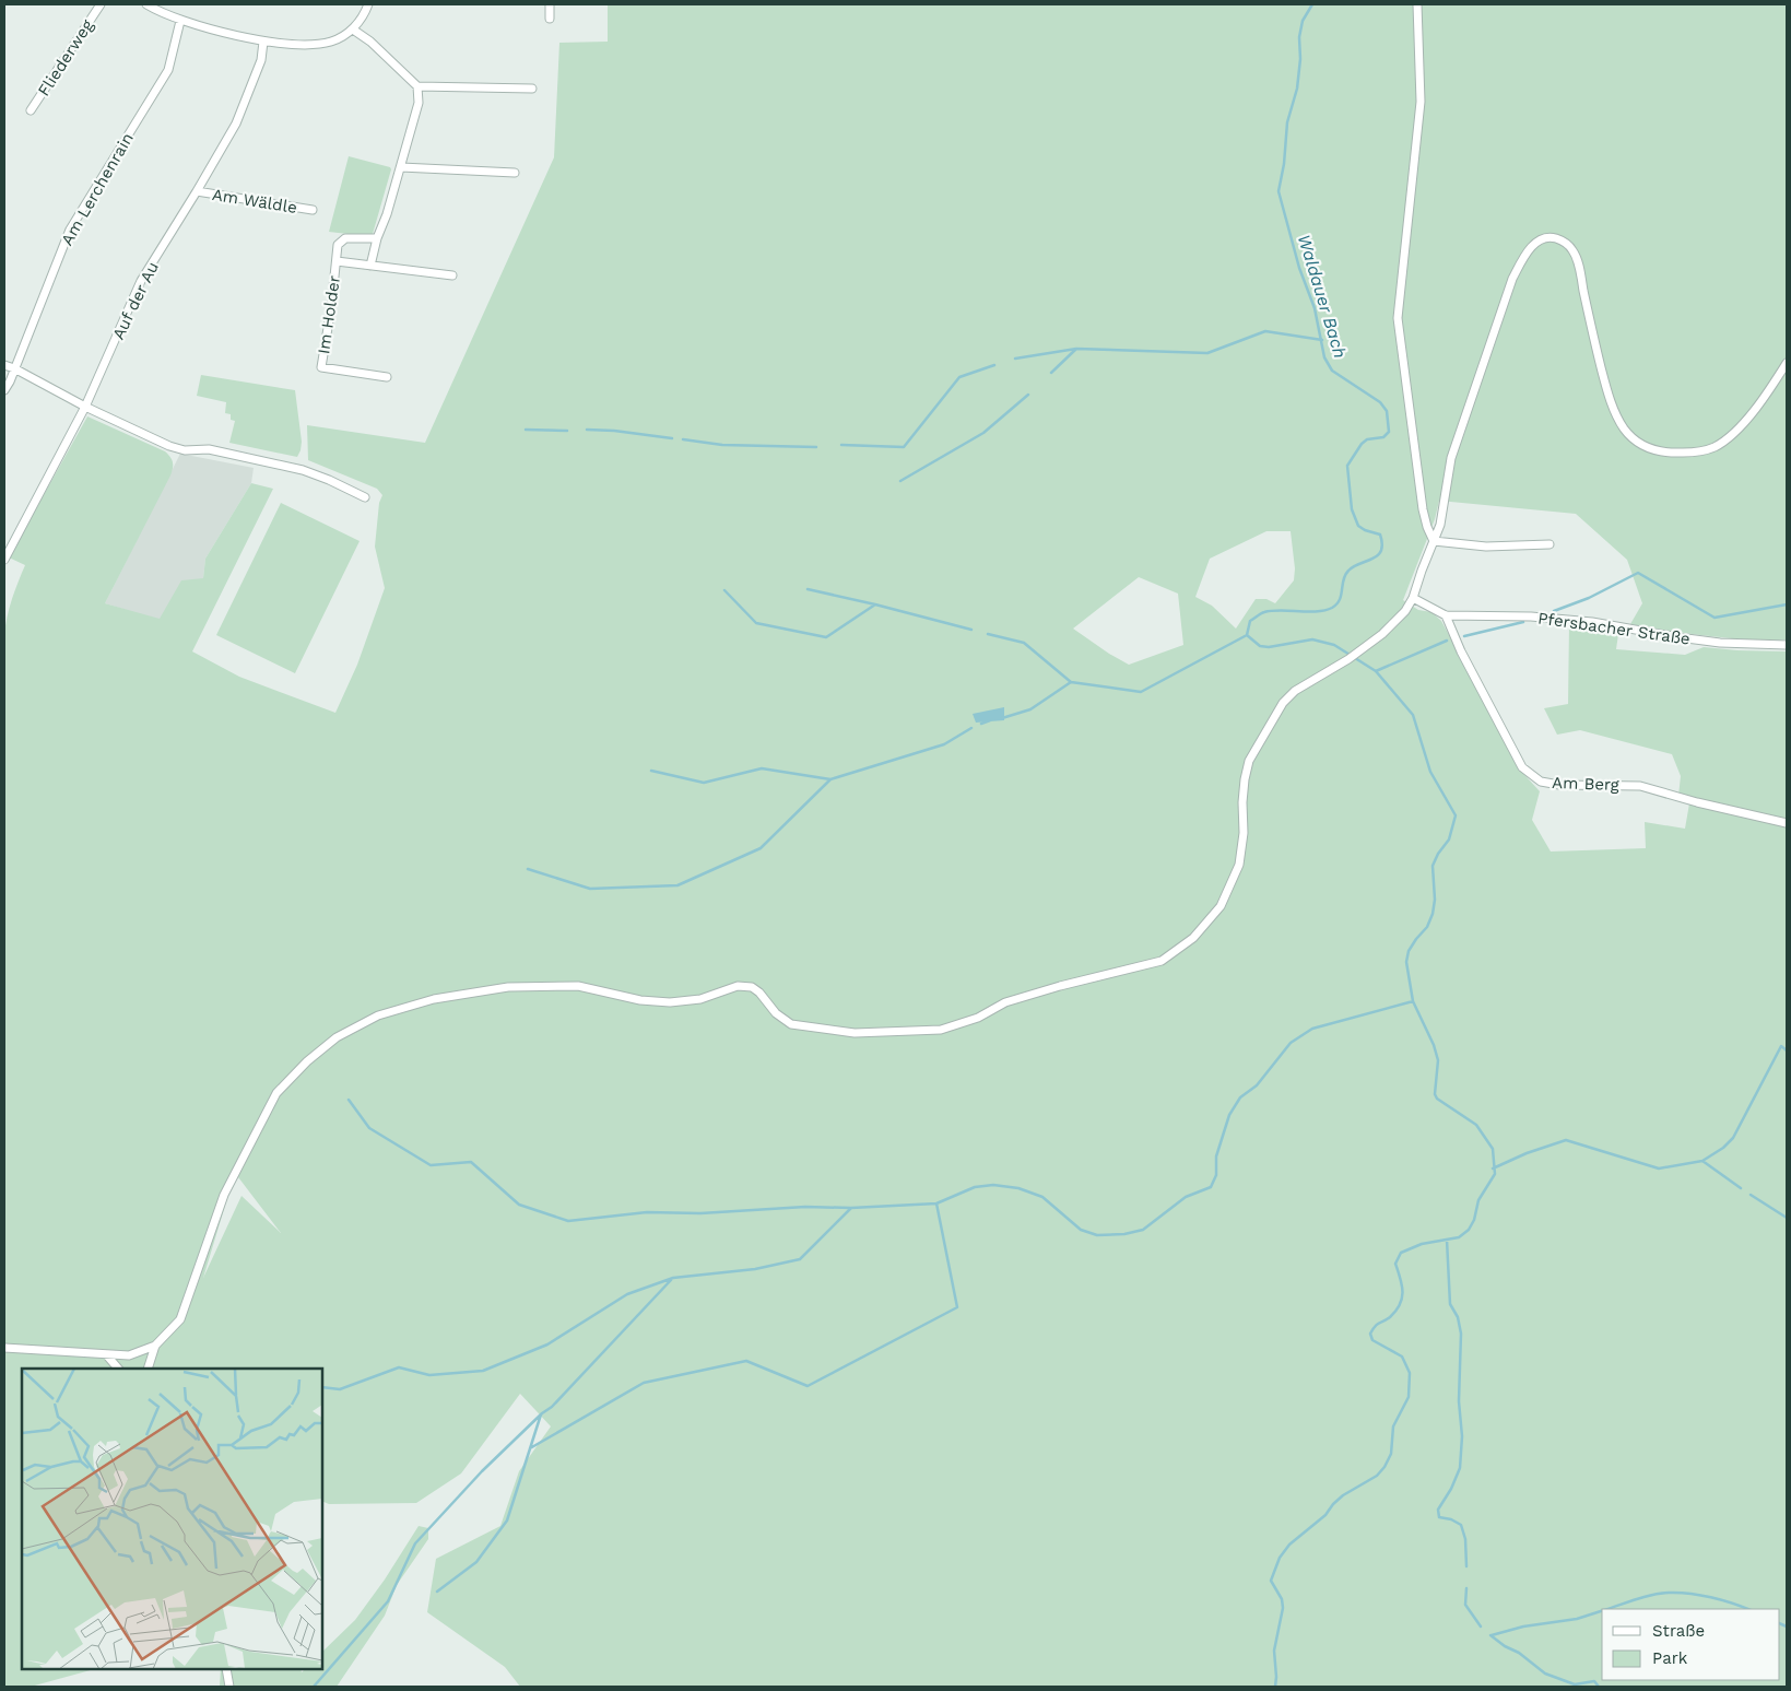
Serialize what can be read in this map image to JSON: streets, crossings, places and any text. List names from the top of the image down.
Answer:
{
  "streets": {
    "street": [
      "Fliederweg",
      "Am Lerchenrain",
      "Am Wäldle",
      "Auf der Au",
      "Im Holder",
      "Pfersbacher Straße",
      "Am Berg"
    ]
  },
  "crossings": [
    ["Am Wäldle", "Auf der Au"],
    ["Pfersbacher Straße", "Am Berg"]
  ],
  "water": ["Waldauer Bach"],
  "legend": ["Straße", "Park"]
}
